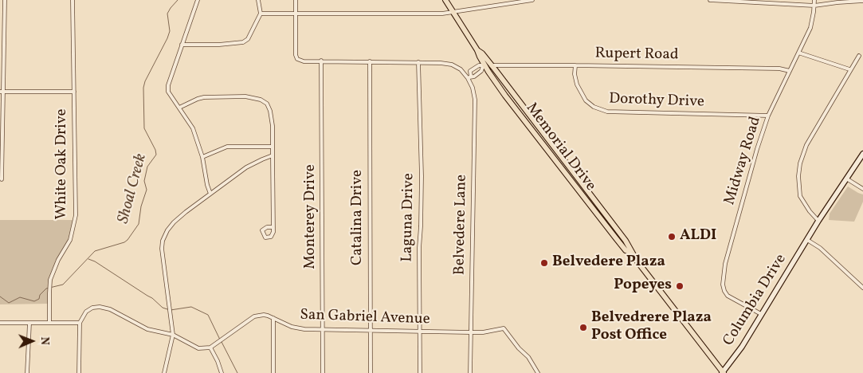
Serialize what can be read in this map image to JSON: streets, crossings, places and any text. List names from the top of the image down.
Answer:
{
  "streets": {
    "main road": ["Memorial Drive", "Columbia Drive"],
    "street": [
      "Rupert Road",
      "Dorothy Drive",
      "Midway Road",
      "White Oak Drive",
      "Monterey Drive",
      "Catalina Drive",
      "Laguna Drive",
      "Belvedere Lane",
      "San Gabriel Avenue"
    ]
  },
  "crossings": [
    ["Rupert Road", "Dorothy Drive"],
    ["Rupert Road", "Memorial Drive"],
    ["Rupert Road", "Midway Road"],
    ["Dorothy Drive", "Midway Road"],
    ["Memorial Drive", "Columbia Drive"],
    ["Midway Road", "Columbia Drive"],
    ["Monterey Drive", "San Gabriel Avenue"],
    ["Catalina Drive", "San Gabriel Avenue"],
    ["Laguna Drive", "San Gabriel Avenue"],
    ["Belvedere Lane", "San Gabriel Avenue"]
  ],
  "water": ["Shoal Creek"],
  "places": [
    "ALDI",
    "Belvedere Plaza",
    "Popeyes",
    "Belvedrere Plaza Post Office"
  ],
  "north": "right"
}
